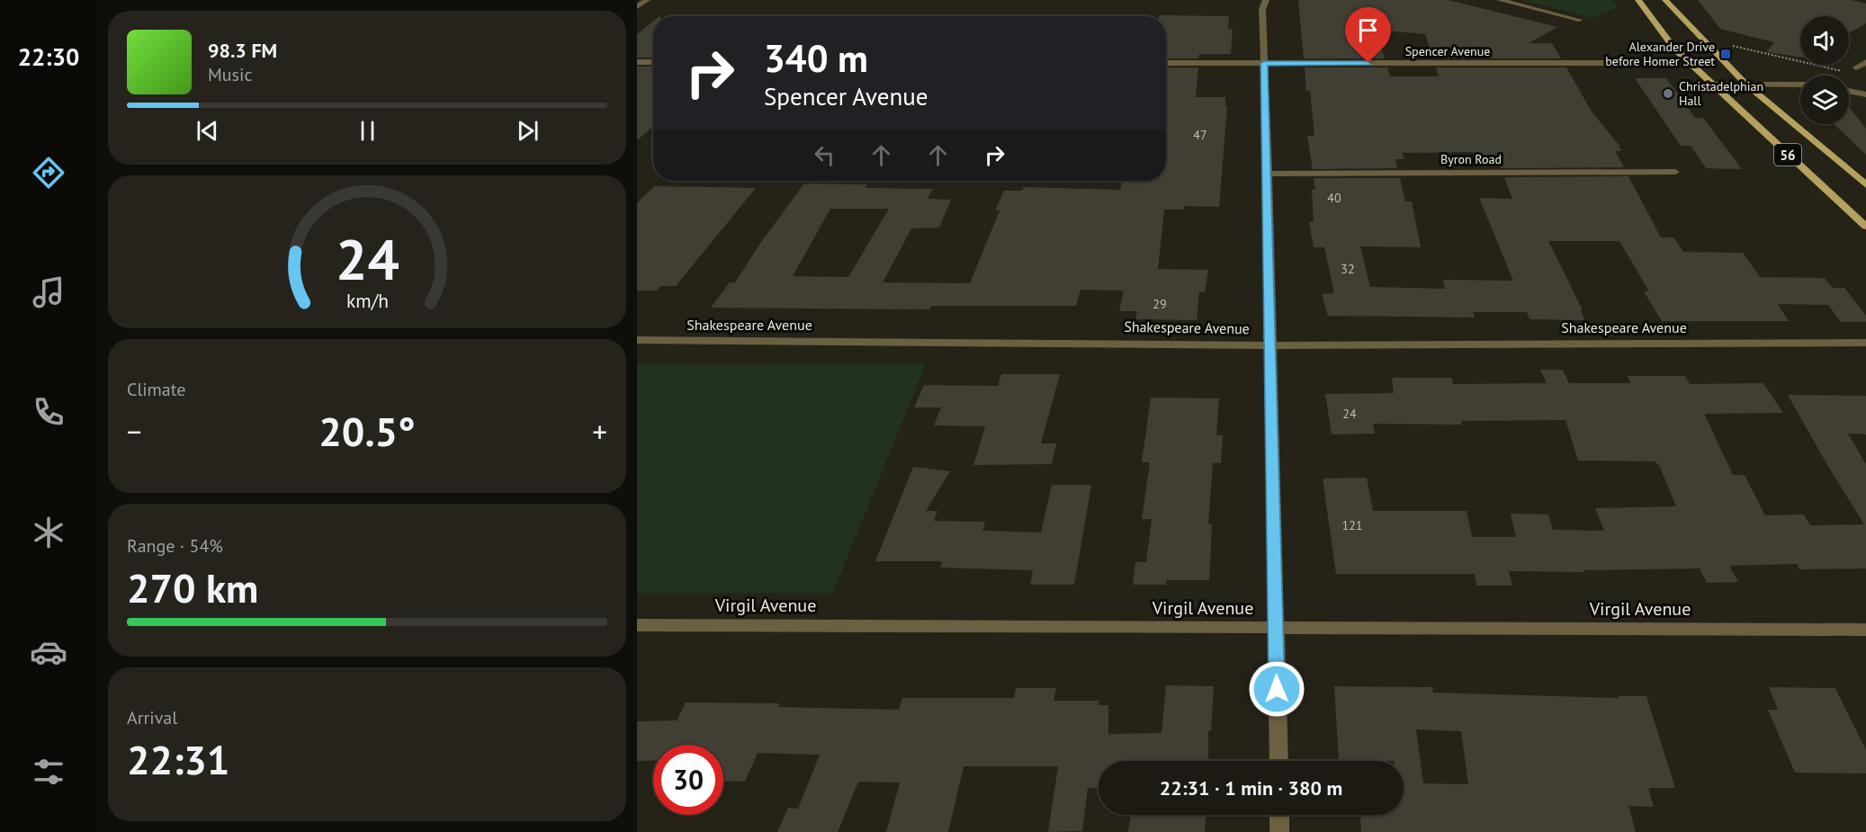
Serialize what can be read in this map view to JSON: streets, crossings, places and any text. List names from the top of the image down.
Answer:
{
  "streets": {
    "main road": ["56"],
    "street": [
      "Spencer Avenue",
      "Byron Road",
      "Shakespeare Avenue",
      "Virgil Avenue"
    ]
  },
  "places": {
    "transit": ["Alexander Drive before Homer Street"],
    "other": ["Christadelphian Hall"]
  },
  "house_numbers": [
    "47",
    "40",
    "32",
    "29",
    "24",
    "121"
  ],
  "page": {
    "tabs": "22:30",
    "turn": ["340 m", "Spencer Avenue"],
    "song": ["98.3 FM", "Music"],
    "tile": [
      "Climate",
      ["Range · 54%", "270 km"],
      ["Arrival", "22:31"]
    ],
    "heat": ["−", "20.5°", "+"],
    "limit": "30",
    "trip": "22:31 · 1 min · 380 m",
    "gauge": ["24", "km/h"]
  }
}
